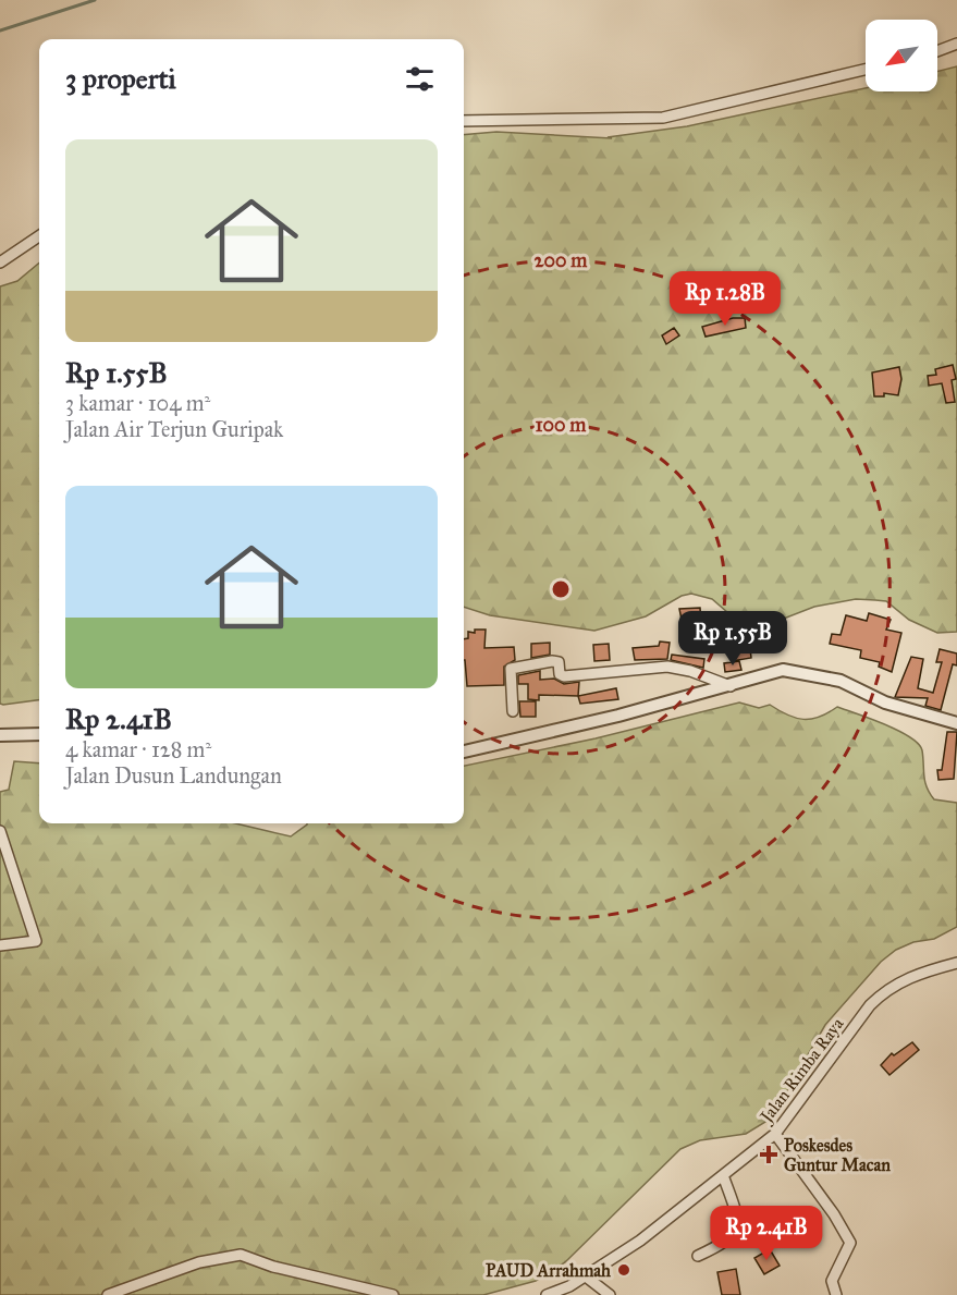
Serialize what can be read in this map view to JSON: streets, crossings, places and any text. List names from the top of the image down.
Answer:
{
  "streets": {
    "street": ["Jalan Rimba Raya"]
  },
  "places": {
    "health": ["Poskesdes Guntur Macan"],
    "other": ["PAUD Arrahmah"]
  },
  "north": "bottom left",
  "page": {
    "heading": "3 properti",
    "list": [
      {
        "name": "Rp 1.55B",
        "note": "3 kamar · 104 m² · Jalan Air Terjun Guripak"
      },
      {
        "name": "Rp 2.41B",
        "note": "4 kamar · 128 m² · Jalan Dusun Landungan"
      }
    ],
    "price": ["Rp 1.28B", "Rp 1.55B", "Rp 2.41B"]
  },
  "rings": ["200 m", "100 m"]
}
